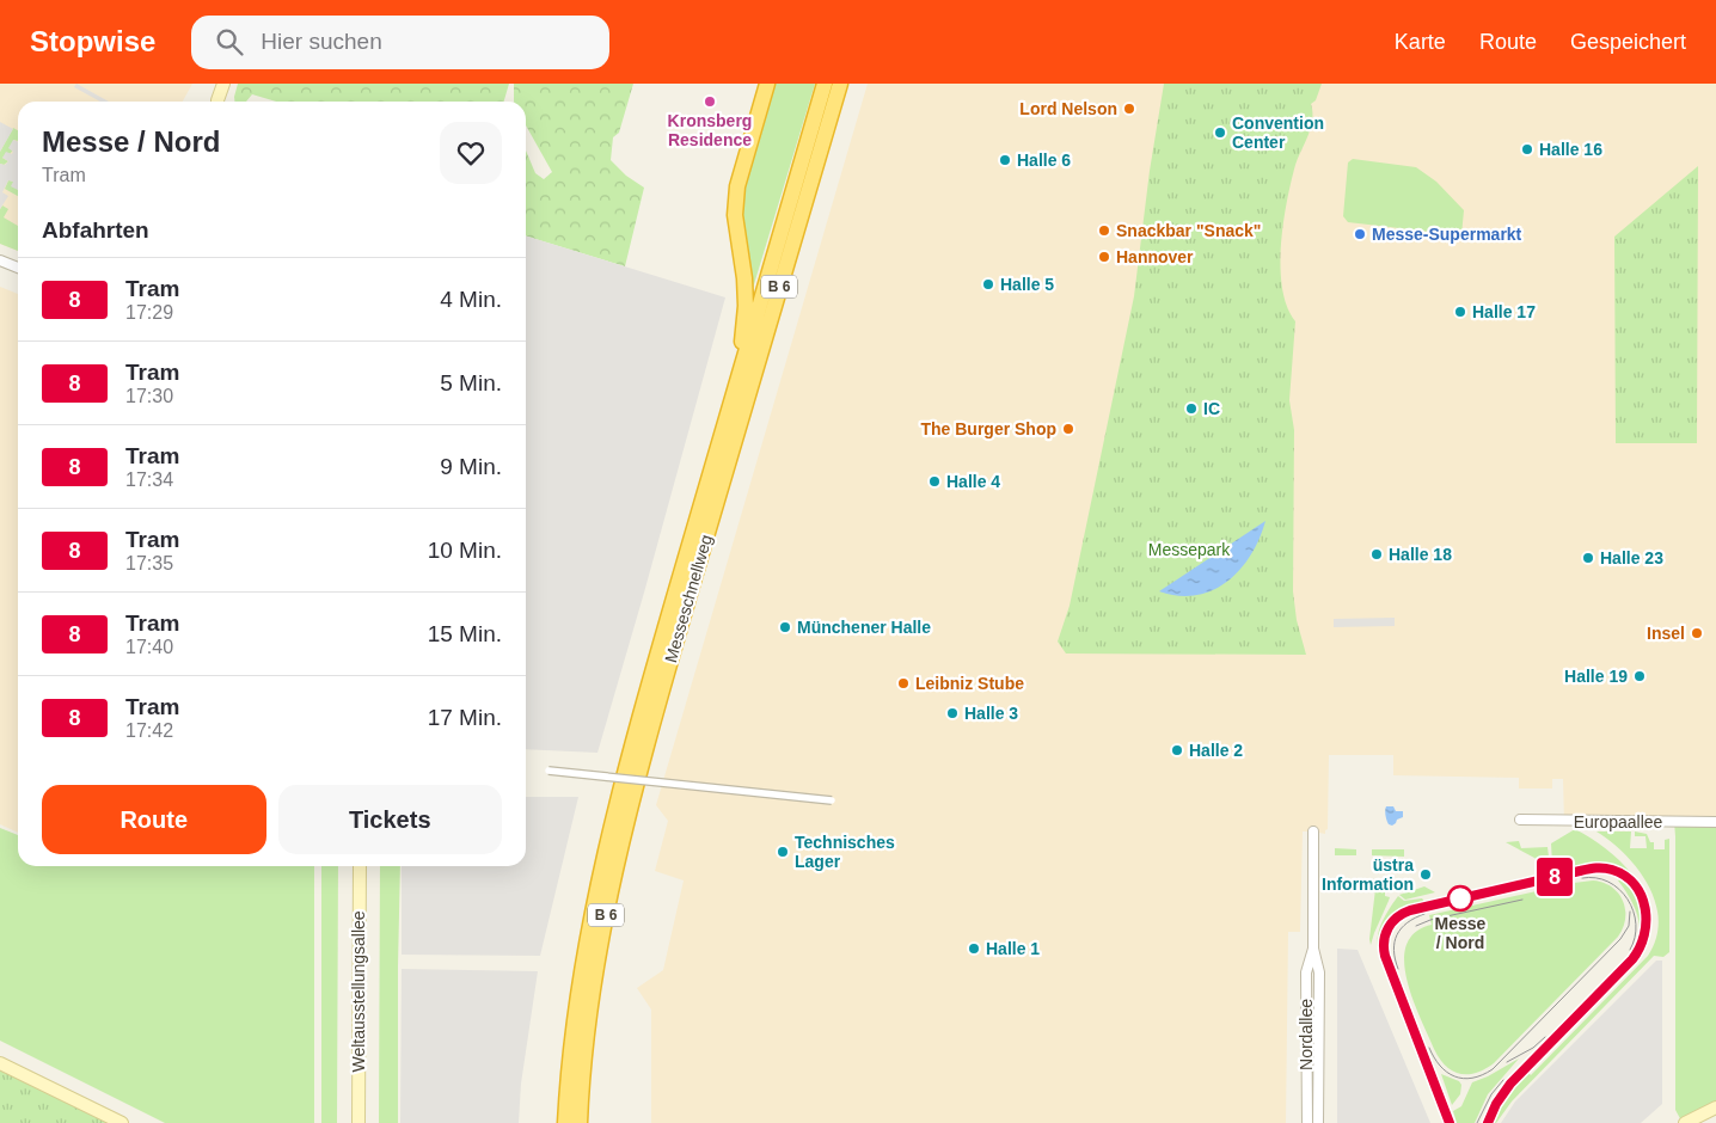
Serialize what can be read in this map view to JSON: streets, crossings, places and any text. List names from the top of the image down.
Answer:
{
  "streets": {
    "highway": ["B 6", "Messeschnellweg"],
    "main road": ["Weltausstellungsallee"],
    "street": ["Europaallee", "Nordallee"]
  },
  "parks": ["Messepark"],
  "places": [
    "Kronsberg Residence",
    "Lord Nelson",
    "Convention Center",
    "Halle 16",
    "Halle 6",
    "Snackbar \"Snack\"",
    "Messe-Supermarkt",
    "Hannover",
    "Halle 5",
    "Halle 17",
    "IC",
    "The Burger Shop",
    "Halle 4",
    "Halle 18",
    "Halle 23",
    "Münchener Halle",
    "Insel",
    "Halle 19",
    "Leibniz Stube",
    "Halle 3",
    "Halle 2",
    "Technisches Lager",
    "üstra Information",
    "Messe / Nord",
    "Halle 1"
  ],
  "lines": ["tram line 8"],
  "page": {
    "header": "Stopwise",
    "search": "Hier suchen",
    "nav": ["Karte", "Route", "Gespeichert"],
    "on_map": "8",
    "heading": [
      ["Messe / Nord", "Tram"],
      "Abfahrten"
    ],
    "list": [
      {
        "mark": "8",
        "name": "Tram",
        "note": "17:29",
        "value": "4 Min."
      },
      {
        "mark": "8",
        "name": "Tram",
        "note": "17:30",
        "value": "5 Min."
      },
      {
        "mark": "8",
        "name": "Tram",
        "note": "17:34",
        "value": "9 Min."
      },
      {
        "mark": "8",
        "name": "Tram",
        "note": "17:35",
        "value": "10 Min."
      },
      {
        "mark": "8",
        "name": "Tram",
        "note": "17:40",
        "value": "15 Min."
      },
      {
        "mark": "8",
        "name": "Tram",
        "note": "17:42",
        "value": "17 Min."
      }
    ],
    "buttons": ["Route", "Tickets"]
  }
}
